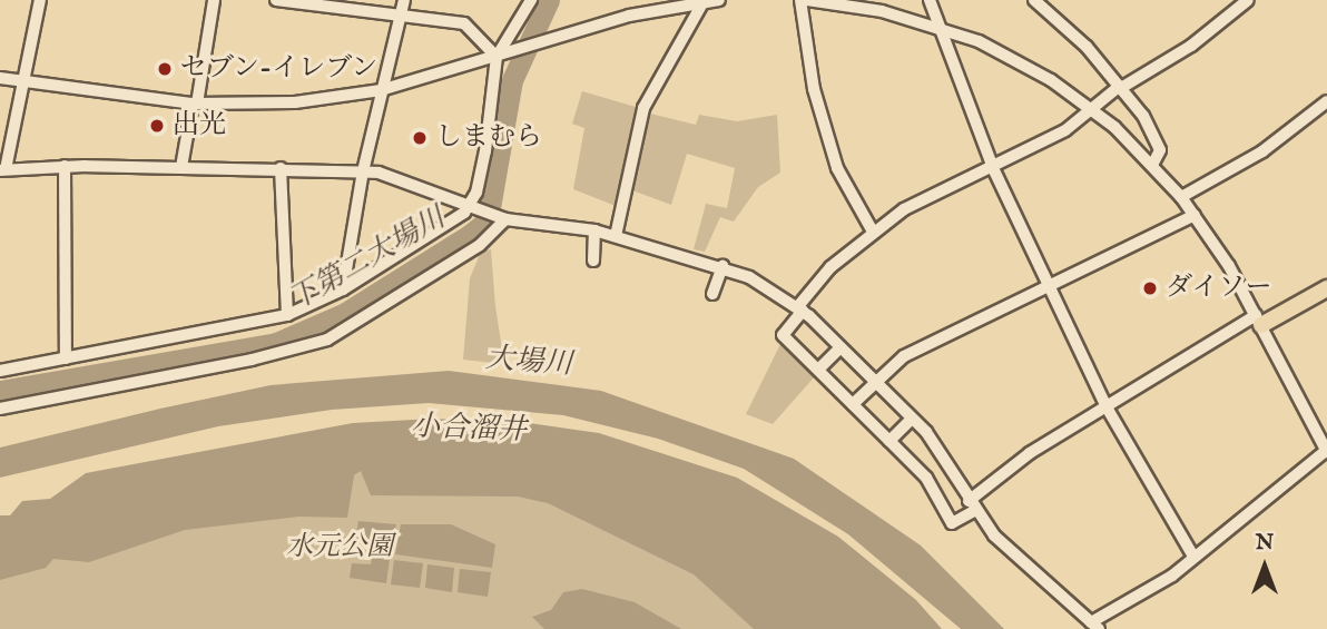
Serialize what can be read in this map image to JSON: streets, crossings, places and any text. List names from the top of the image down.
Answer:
{
  "water": ["下第二大場川", "大場川", "小合溜井"],
  "parks": ["水元公園"],
  "places": [
    "セブン-イレブン",
    "出光",
    "しまむら",
    "ダイソー"
  ],
  "north": "top"
}
